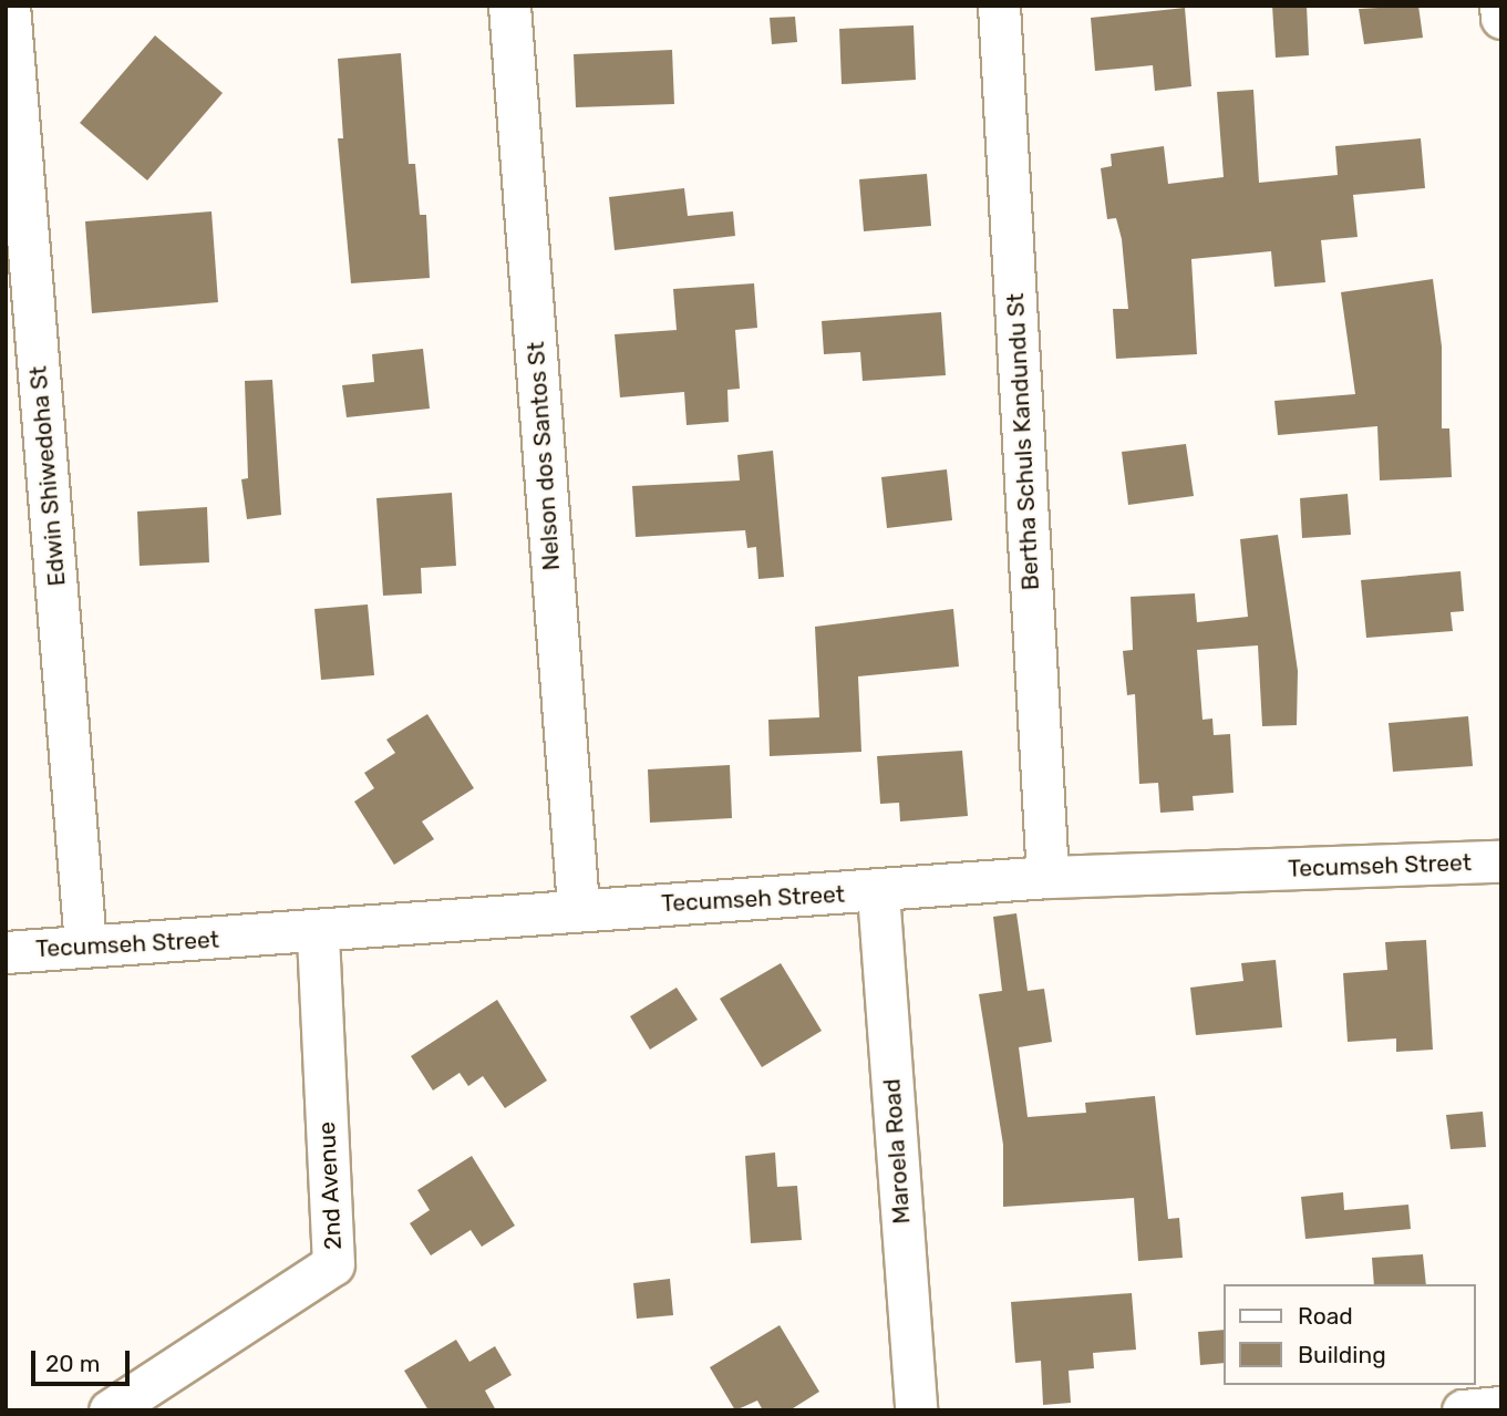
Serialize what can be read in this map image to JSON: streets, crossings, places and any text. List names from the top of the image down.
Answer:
{
  "streets": {
    "street": [
      "Bertha Schuls Kandundu St",
      "Nelson dos Santos St",
      "Edwin Shiwedoha St",
      "Tecumseh Street",
      "Maroela Road",
      "2nd Avenue"
    ]
  },
  "crossings": [
    ["Bertha Schuls Kandundu St", "Tecumseh Street"],
    ["Nelson dos Santos St", "Tecumseh Street"],
    ["Edwin Shiwedoha St", "Tecumseh Street"],
    ["Tecumseh Street", "Maroela Road"],
    ["Tecumseh Street", "2nd Avenue"]
  ],
  "legend": ["Road", "Building"],
  "scale_bar": "20 m"
}
